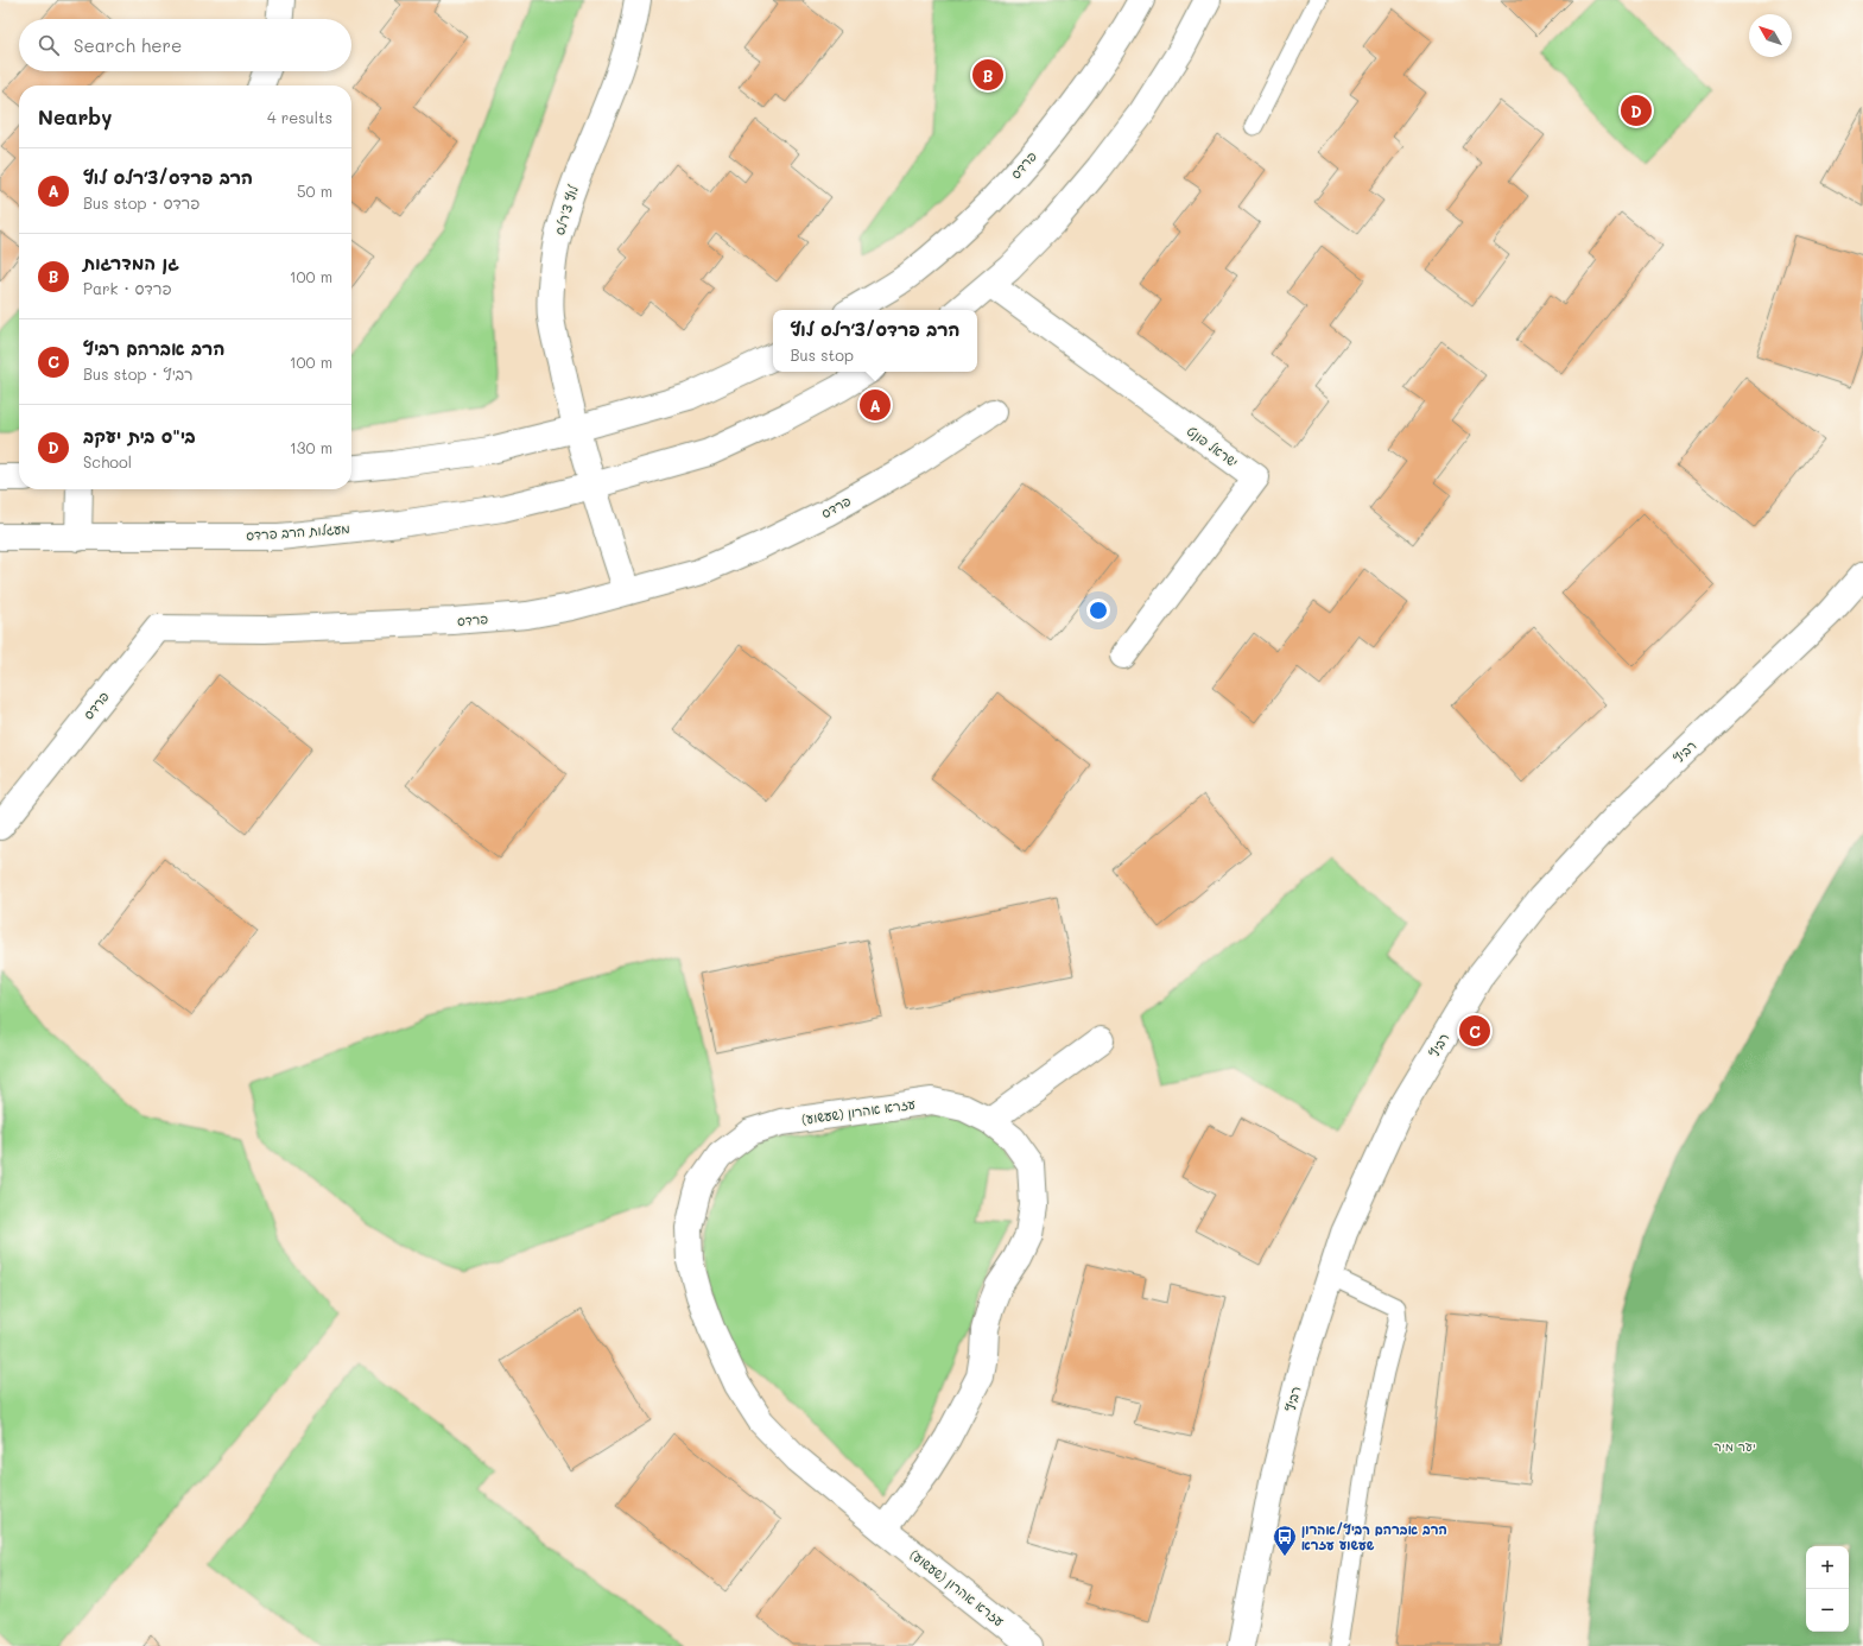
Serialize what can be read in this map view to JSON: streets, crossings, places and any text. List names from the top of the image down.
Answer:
{
  "streets": {
    "street": [
      "פרדס",
      "לוץ צ'רלס",
      "ישראל פונט",
      "מעגלות הרב פרדס",
      "רביץ",
      "עזרא אהרון (שעשוע)"
    ]
  },
  "crossings": [
    ["פרדס", "לוץ צ'רלס"],
    ["לוץ צ'רלס", "מעגלות הרב פרדס"]
  ],
  "parks": ["יער מיר"],
  "places": {
    "bus stop": ["הרב אברהם רביץ/אהרון שעשוע עזרא"]
  },
  "north": "top left",
  "page": {
    "search": "Search here",
    "pins": [
      "B",
      "D",
      "A",
      "C"
    ],
    "heading": ["Nearby", "4 results"],
    "list": [
      {
        "mark": "A",
        "name": "הרב פרדס/צ׳רלס לוץ",
        "note": "Bus stop · פרדס",
        "value": "50 m"
      },
      {
        "mark": "B",
        "name": "גן המדרגות",
        "note": "Park · פרדס",
        "value": "100 m"
      },
      {
        "mark": "C",
        "name": "הרב אברהם רביץ",
        "note": "Bus stop · רביץ",
        "value": "100 m"
      },
      {
        "mark": "D",
        "name": "בי\"ס בית יעקב",
        "note": "School",
        "value": "130 m"
      }
    ],
    "popup": ["הרב פרדס/צ׳רלס לוץ", "Bus stop"],
    "map_buttons": ["+", "−"]
  }
}
